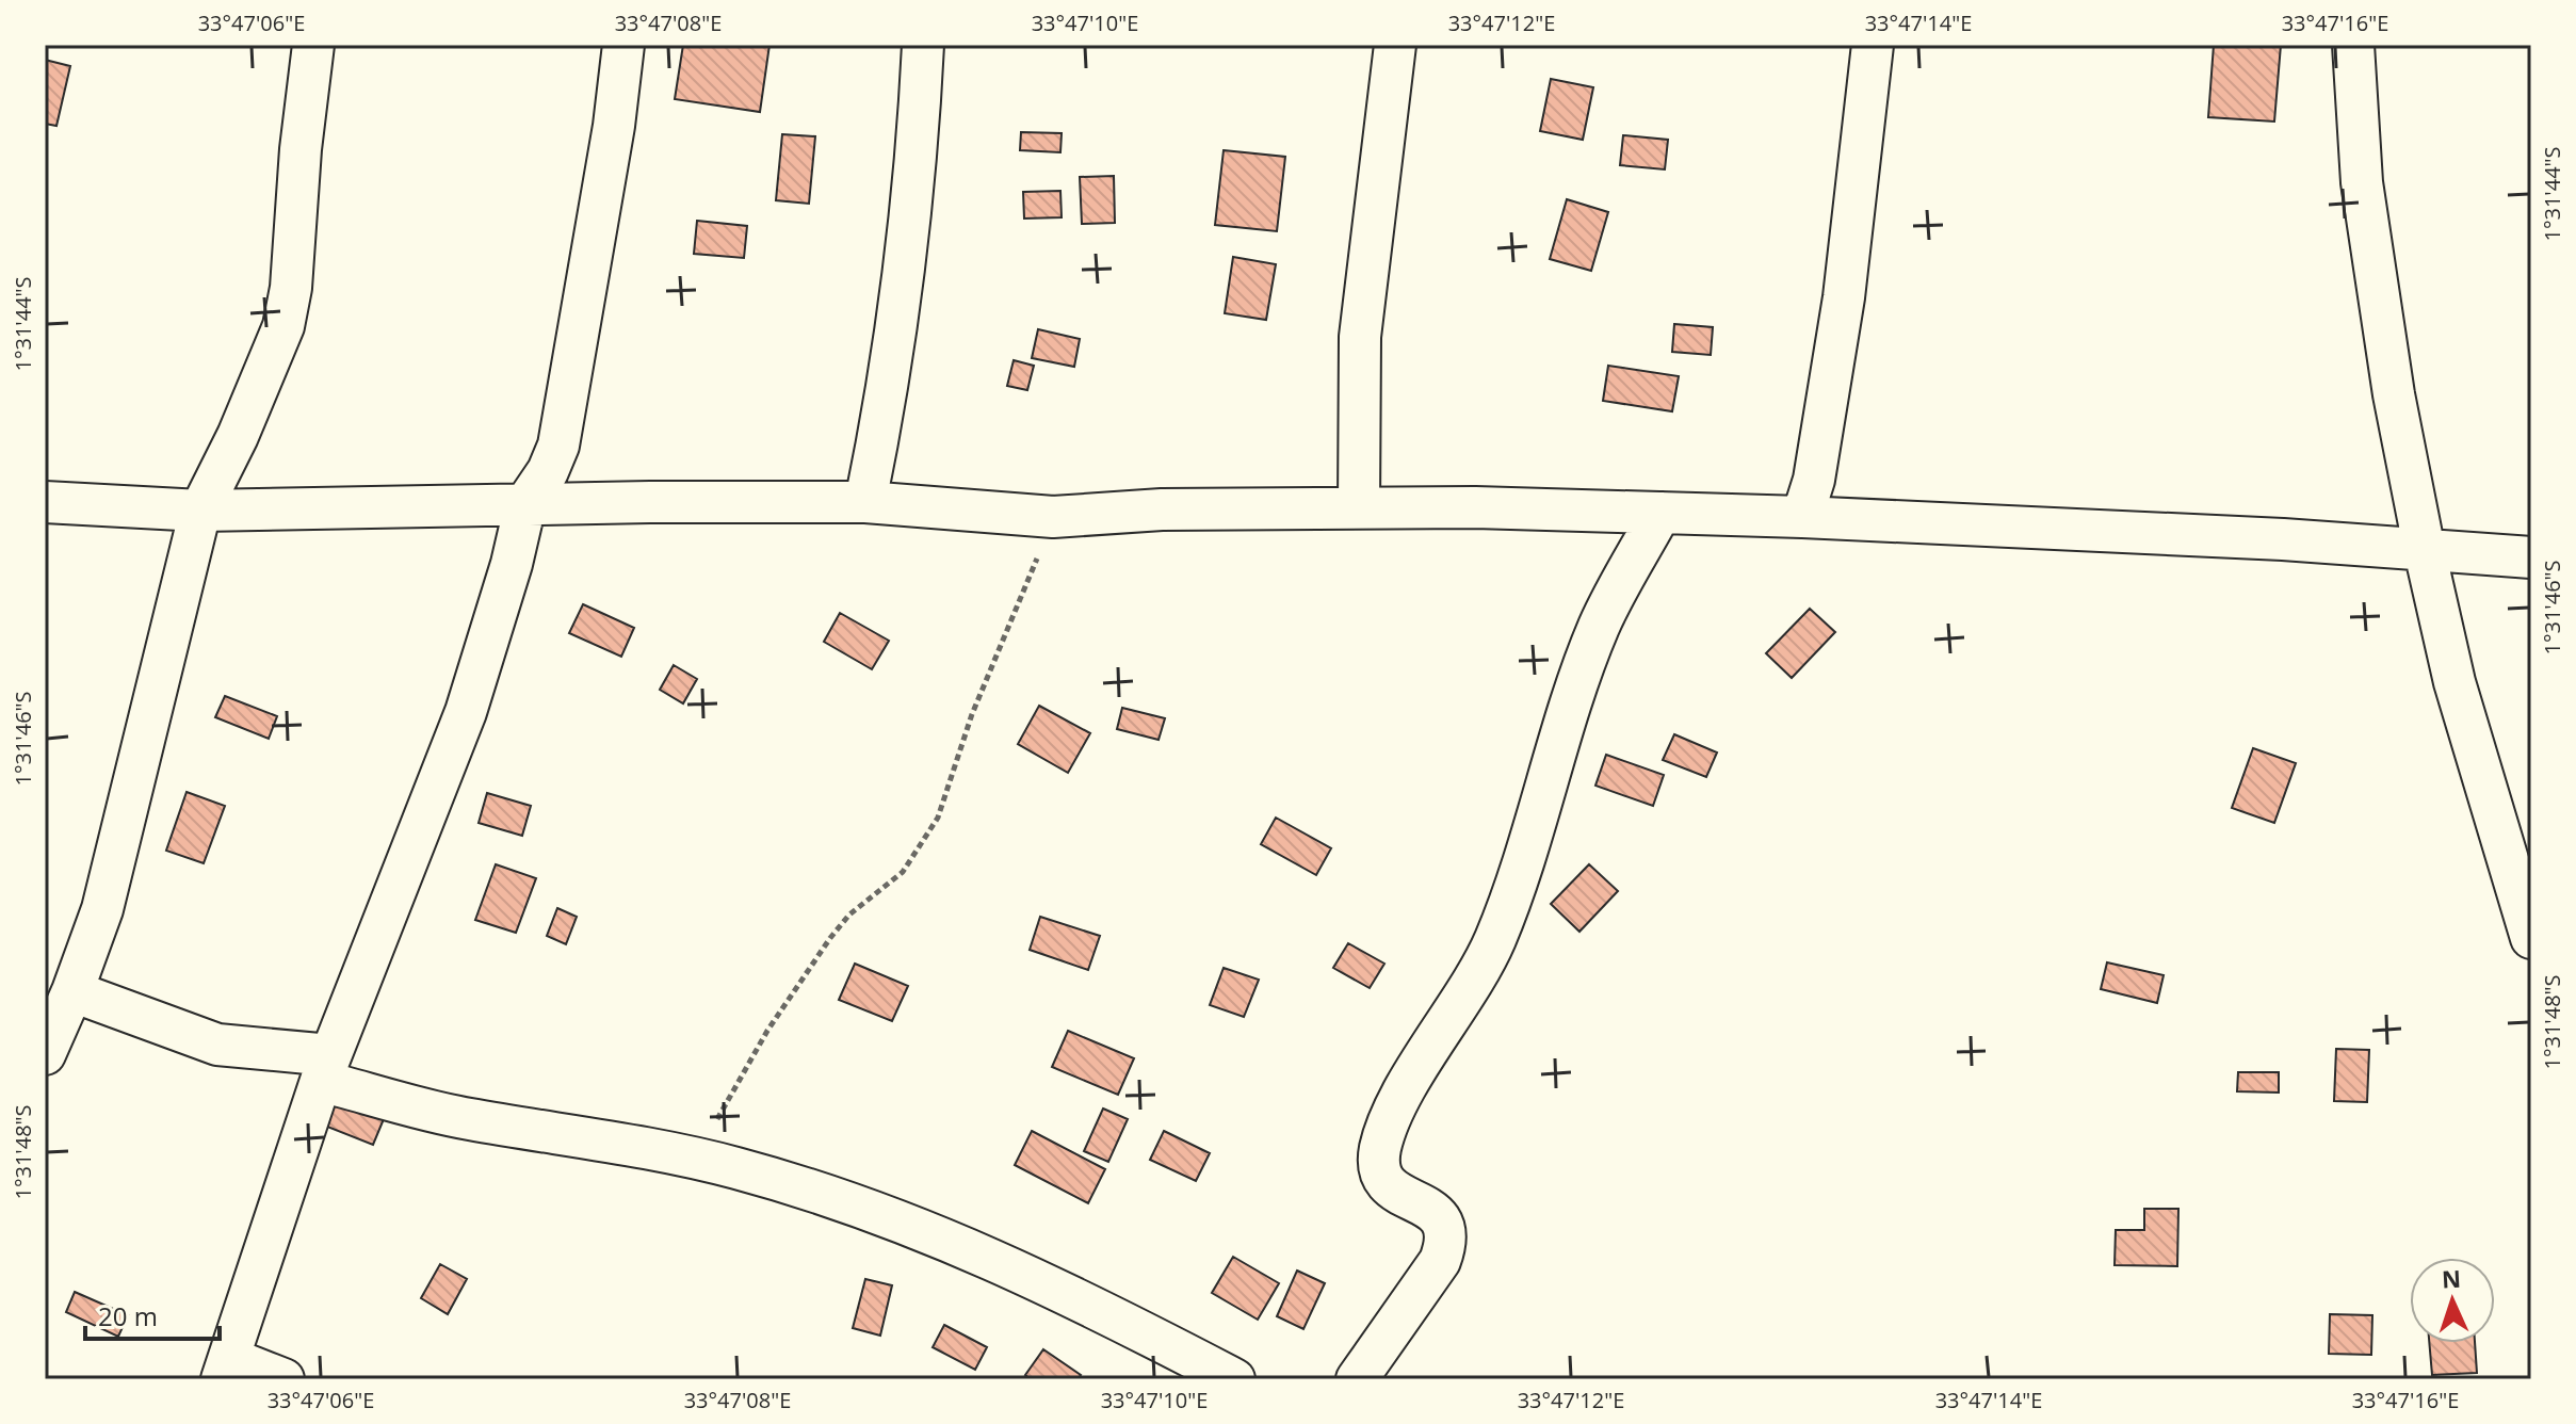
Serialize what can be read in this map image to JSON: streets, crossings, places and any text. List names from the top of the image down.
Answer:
{
  "scale_bar": "20 m",
  "north": "top",
  "coordinates": [
    "33°47'06\"E",
    "33°47'08\"E",
    "33°47'10\"E",
    "33°47'12\"E",
    "33°47'14\"E",
    "33°47'16\"E",
    "1°31'44\"S",
    "1°31'46\"S",
    "1°31'48\"S"
  ]
}
